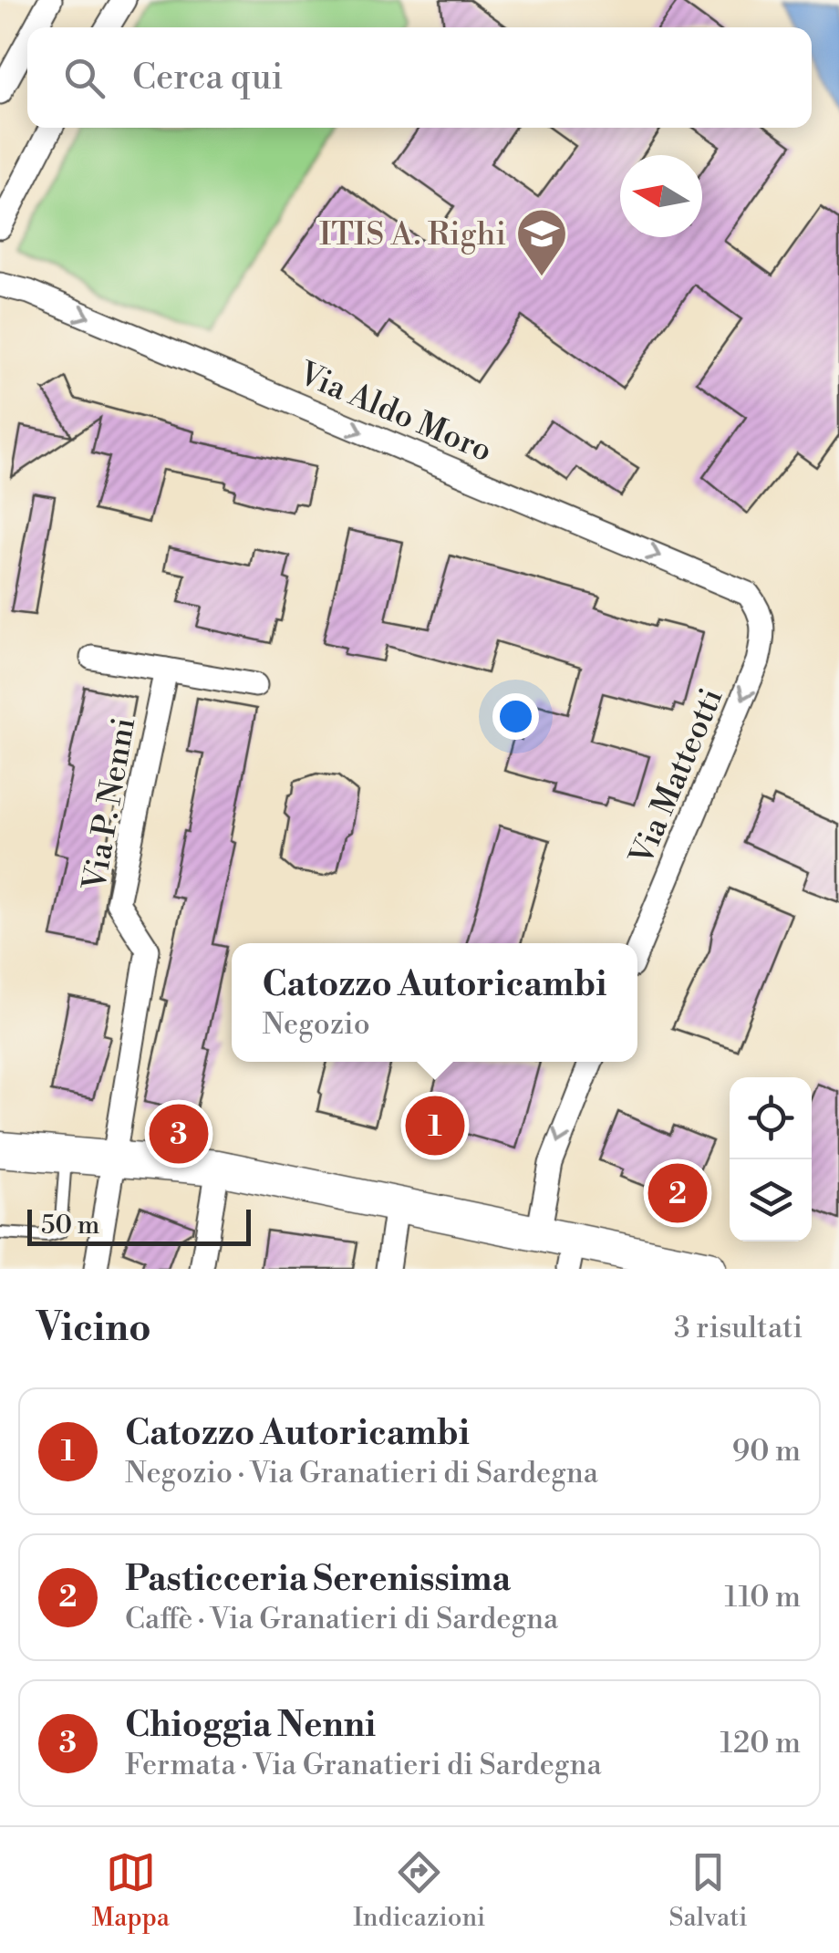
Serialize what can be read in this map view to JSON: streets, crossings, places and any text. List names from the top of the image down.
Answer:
{
  "streets": {
    "street": ["Via Aldo Moro", "Via Matteotti", "Via P. Nenni"]
  },
  "crossings": [
    ["Via Aldo Moro", "Via Matteotti"]
  ],
  "one_way": ["Via Aldo Moro", "Via Matteotti"],
  "places": {
    "school or university": ["ITIS A. Righi"]
  },
  "scale_bar": "50 m",
  "north": "left",
  "page": {
    "search": "Cerca qui",
    "popup": ["Catozzo Autoricambi", "Negozio"],
    "pins": ["1", "3", "2"],
    "scale": "50 m",
    "heading": ["Vicino", "3 risultati"],
    "list": [
      {
        "mark": "1",
        "name": "Catozzo Autoricambi",
        "note": "Negozio · Via Granatieri di Sardegna",
        "value": "90 m"
      },
      {
        "mark": "2",
        "name": "Pasticceria Serenissima",
        "note": "Caffè · Via Granatieri di Sardegna",
        "value": "110 m"
      },
      {
        "mark": "3",
        "name": "Chioggia Nenni",
        "note": "Fermata · Via Granatieri di Sardegna",
        "value": "120 m"
      }
    ],
    "nav": ["Mappa", "Indicazioni", "Salvati"]
  }
}
